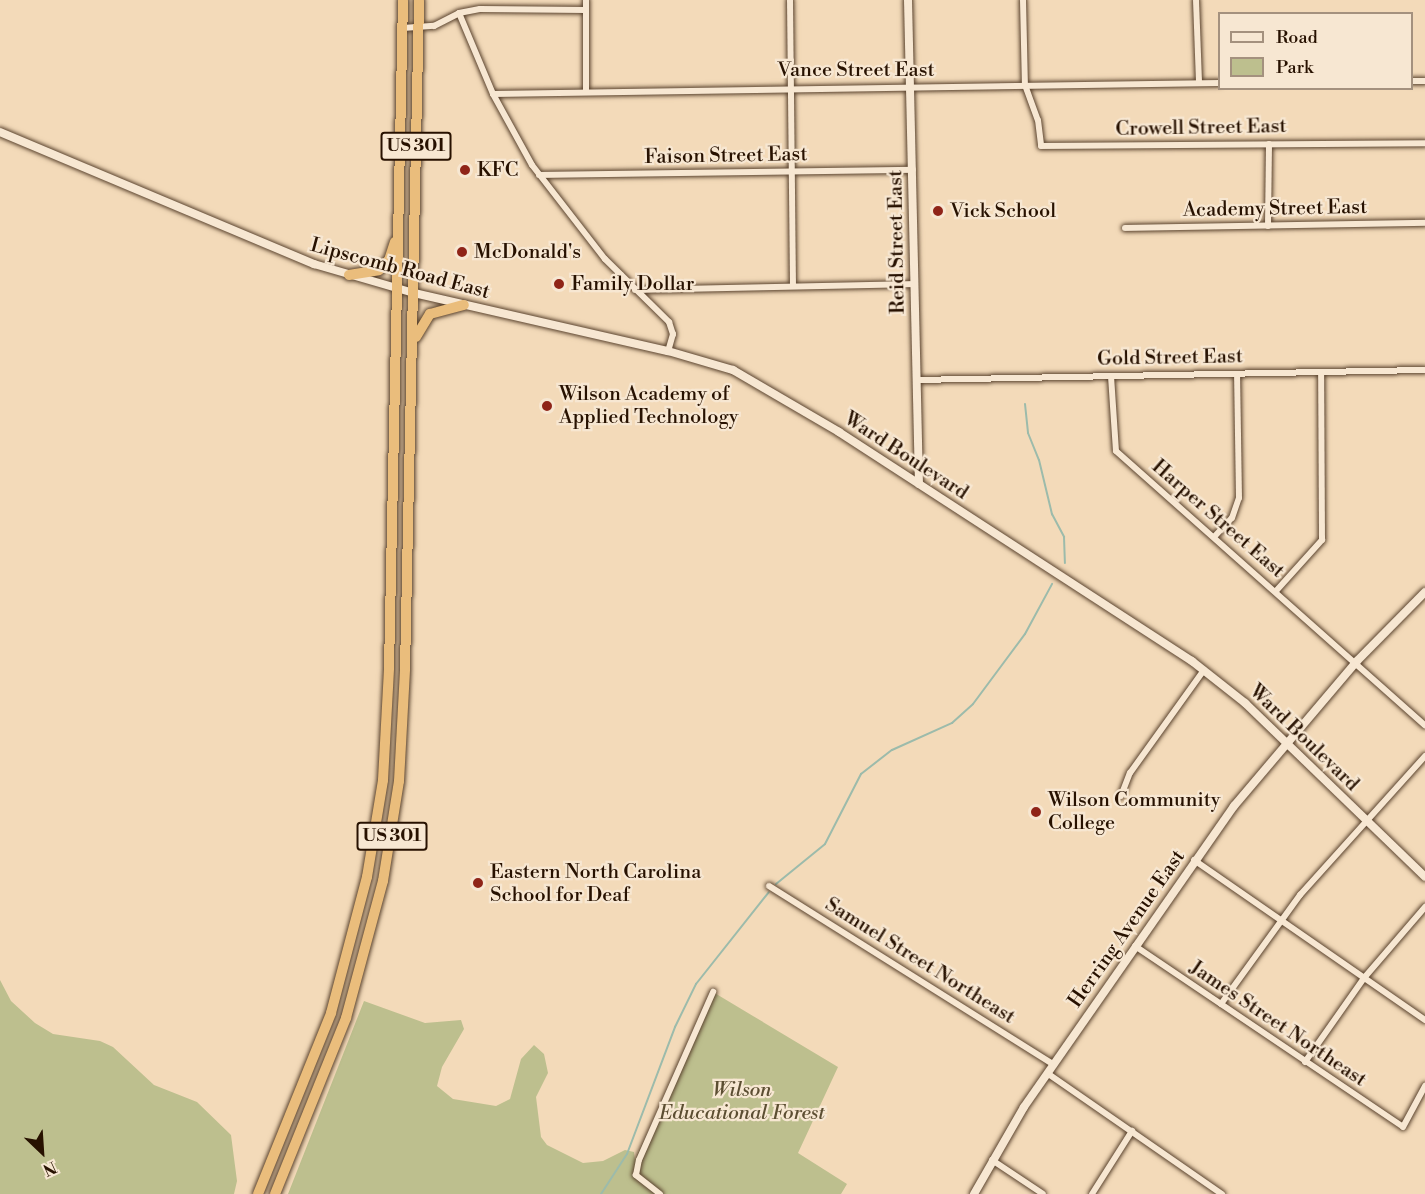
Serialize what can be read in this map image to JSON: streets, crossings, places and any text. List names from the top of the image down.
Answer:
{
  "streets": {
    "highway": ["US 301"],
    "main road": [
      "Reid Street East",
      "Lipscomb Road East",
      "Ward Boulevard",
      "Herring Avenue East"
    ],
    "street": [
      "Vance Street East",
      "Crowell Street East",
      "Faison Street East",
      "Academy Street East",
      "Gold Street East",
      "Harper Street East",
      "Samuel Street Northeast",
      "James Street Northeast"
    ]
  },
  "crossings": [
    ["Vance Street East", "Crowell Street East"],
    ["Vance Street East", "Reid Street East"],
    ["US 301", "Lipscomb Road East"],
    ["Faison Street East", "Reid Street East"],
    ["Reid Street East", "Gold Street East"],
    ["Reid Street East", "Ward Boulevard"],
    ["Lipscomb Road East", "Ward Boulevard"],
    ["Gold Street East", "Harper Street East"],
    ["Ward Boulevard", "Herring Avenue East"],
    ["Harper Street East", "Herring Avenue East"],
    ["Herring Avenue East", "Samuel Street Northeast"],
    ["Herring Avenue East", "James Street Northeast"]
  ],
  "parks": ["Wilson Educational Forest"],
  "places": [
    "KFC",
    "Vick School",
    "McDonald's",
    "Family Dollar",
    "Wilson Academy of Applied Technology",
    "Wilson Community College",
    "Eastern North Carolina School for Deaf"
  ],
  "legend": ["Road", "Park"],
  "north": "bottom right"
}
